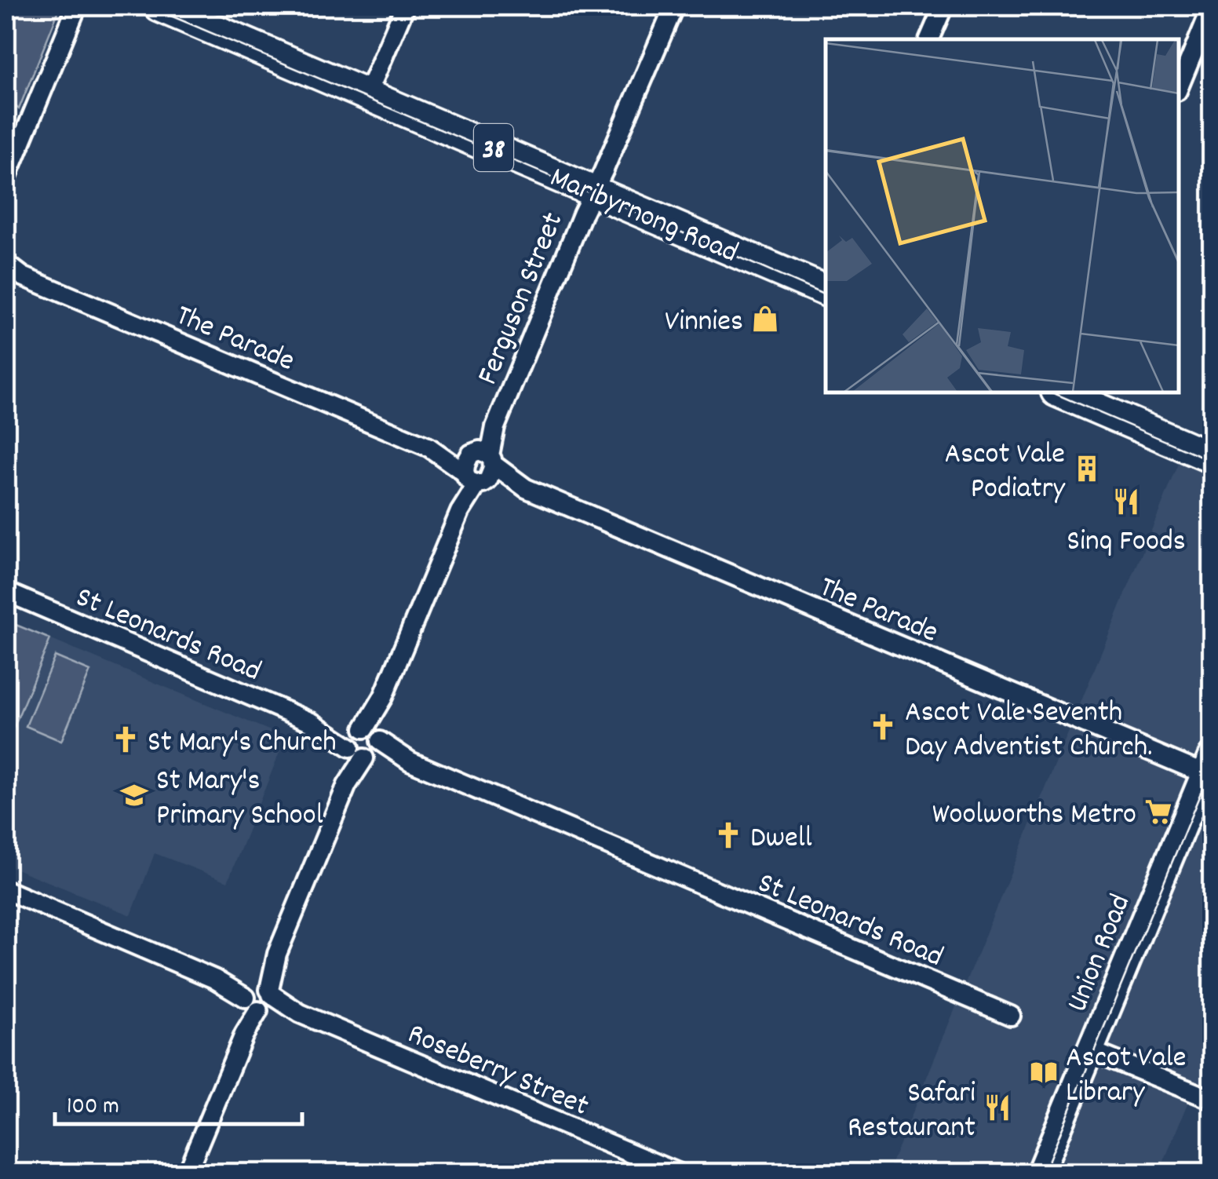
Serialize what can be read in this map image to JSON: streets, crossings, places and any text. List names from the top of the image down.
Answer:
{
  "streets": {
    "main road": ["38", "Maribyrnong Road"],
    "street": [
      "Ferguson Street",
      "The Parade",
      "St Leonards Road",
      "Union Road",
      "Roseberry Street"
    ]
  },
  "crossings": [
    ["Maribyrnong Road", "Ferguson Street"],
    ["Ferguson Street", "The Parade"],
    ["Ferguson Street", "St Leonards Road"],
    ["Ferguson Street", "Roseberry Street"],
    ["The Parade", "Union Road"]
  ],
  "places": {
    "shop": ["Vinnies"],
    "building": ["Ascot Vale Podiatry"],
    "restaurant": ["Sinq Foods", "Safari Restaurant"],
    "church": ["Ascot Vale Seventh Day Adventist Church.", "St Mary's Church", "Dwell"],
    "school or university": ["St Mary's Primary School"],
    "supermarket": ["Woolworths Metro"],
    "library": ["Ascot Vale Library"]
  },
  "scale_bar": "100 m"
}
